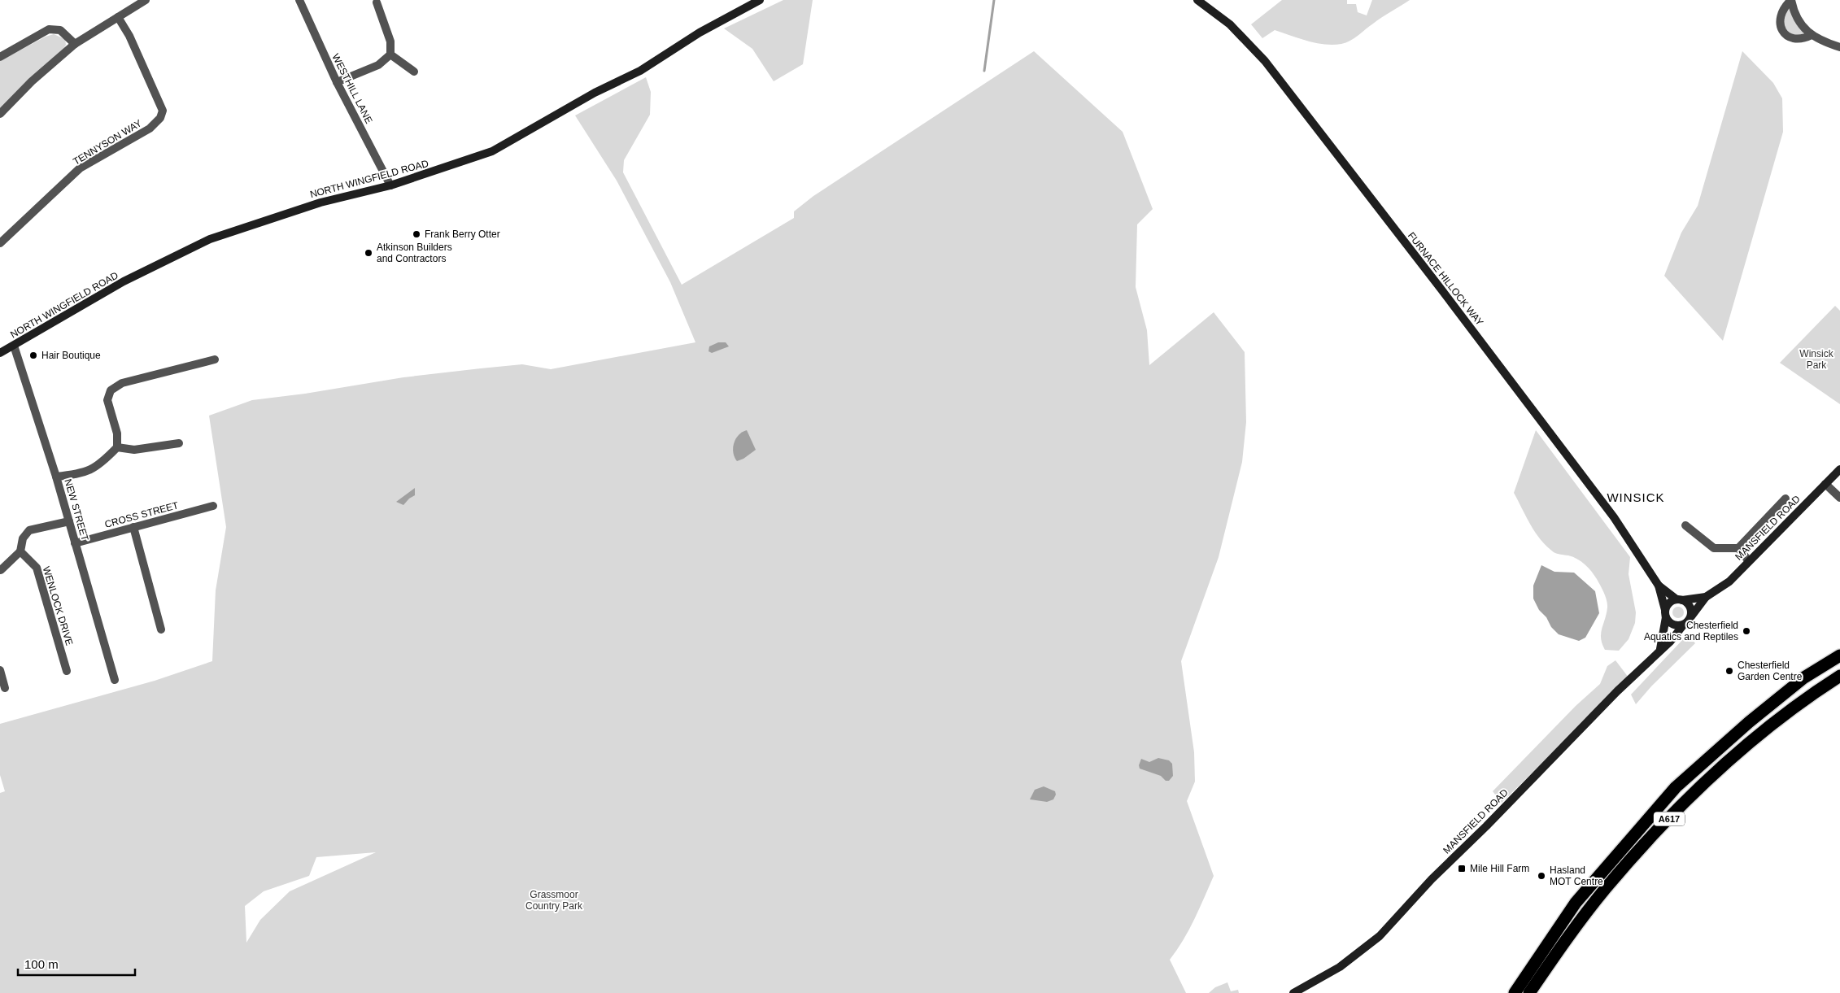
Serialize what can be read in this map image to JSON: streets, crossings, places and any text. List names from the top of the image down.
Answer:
{
  "streets": {
    "highway": ["A617"],
    "main road": ["NORTH WINGFIELD ROAD", "FURNACE HILLOCK WAY", "MANSFIELD ROAD"],
    "street": [
      "WESTHILL LANE",
      "TENNYSON WAY",
      "NEW STREET",
      "CROSS STREET",
      "WENLOCK DRIVE"
    ]
  },
  "crossings": [
    ["WESTHILL LANE", "NORTH WINGFIELD ROAD"],
    ["NORTH WINGFIELD ROAD", "NEW STREET"],
    ["FURNACE HILLOCK WAY", "MANSFIELD ROAD"],
    ["NEW STREET", "CROSS STREET"]
  ],
  "districts": ["WINSICK"],
  "parks": ["Winsick Park", "Grassmoor Country Park"],
  "places": {
    "other": [
      "Frank Berry Otter",
      "Atkinson Builders and Contractors",
      "Hair Boutique",
      "Chesterfield Aquatics and Reptiles",
      "Chesterfield Garden Centre",
      "Hasland MOT Centre"
    ],
    "transit": ["Mile Hill Farm"]
  },
  "scale_bar": "100 m"
}
